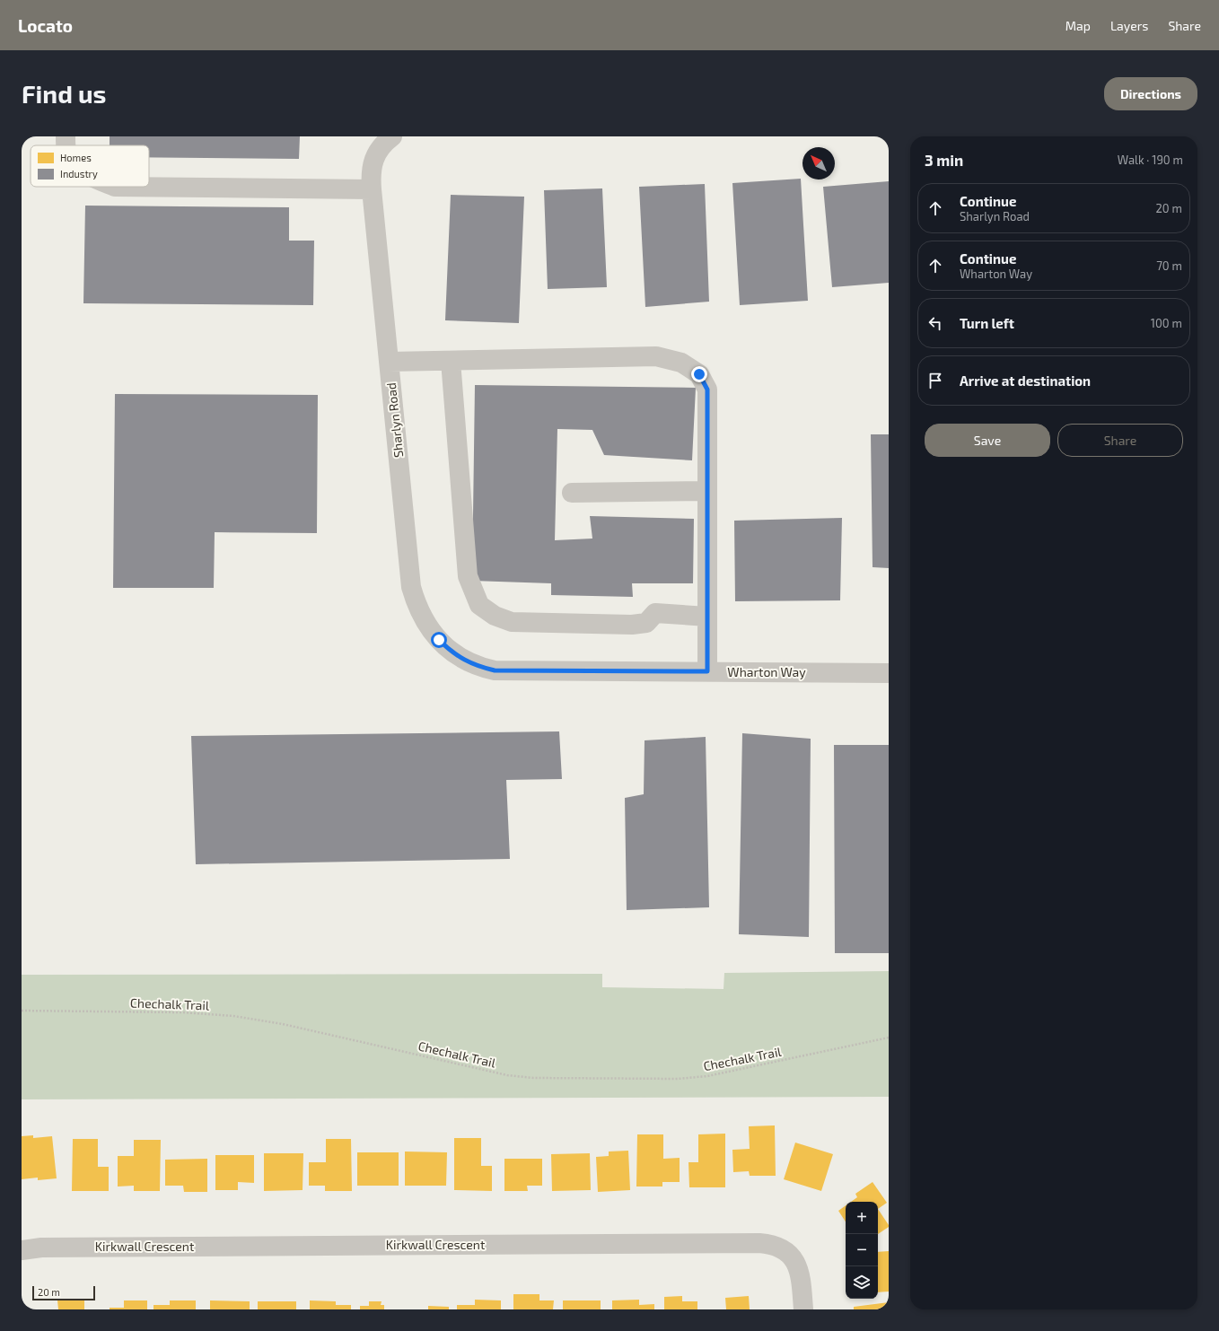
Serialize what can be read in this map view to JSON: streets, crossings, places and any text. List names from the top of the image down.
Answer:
{
  "streets": {
    "street": ["Sharlyn Road", "Wharton Way", "Kirkwall Crescent"],
    "path": ["Chechalk Trail"]
  },
  "crossings": [
    ["Sharlyn Road", "Wharton Way"]
  ],
  "legend": ["Homes", "Industry"],
  "scale_bar": "20 m",
  "north": "top left",
  "page": {
    "header": "Locato",
    "nav": ["Map", "Layers", "Share"],
    "buttons": [
      "Directions",
      ["Save", "Share"]
    ],
    "title": "Find us",
    "heading": ["3 min", "Walk · 190 m"],
    "list": [
      ["Continue", "Sharlyn Road", "20 m"],
      ["Continue", "Wharton Way", "70 m"],
      ["Turn left", "100 m"],
      "Arrive at destination"
    ],
    "map_buttons": ["+", "−"],
    "scale": "20 m"
  }
}
